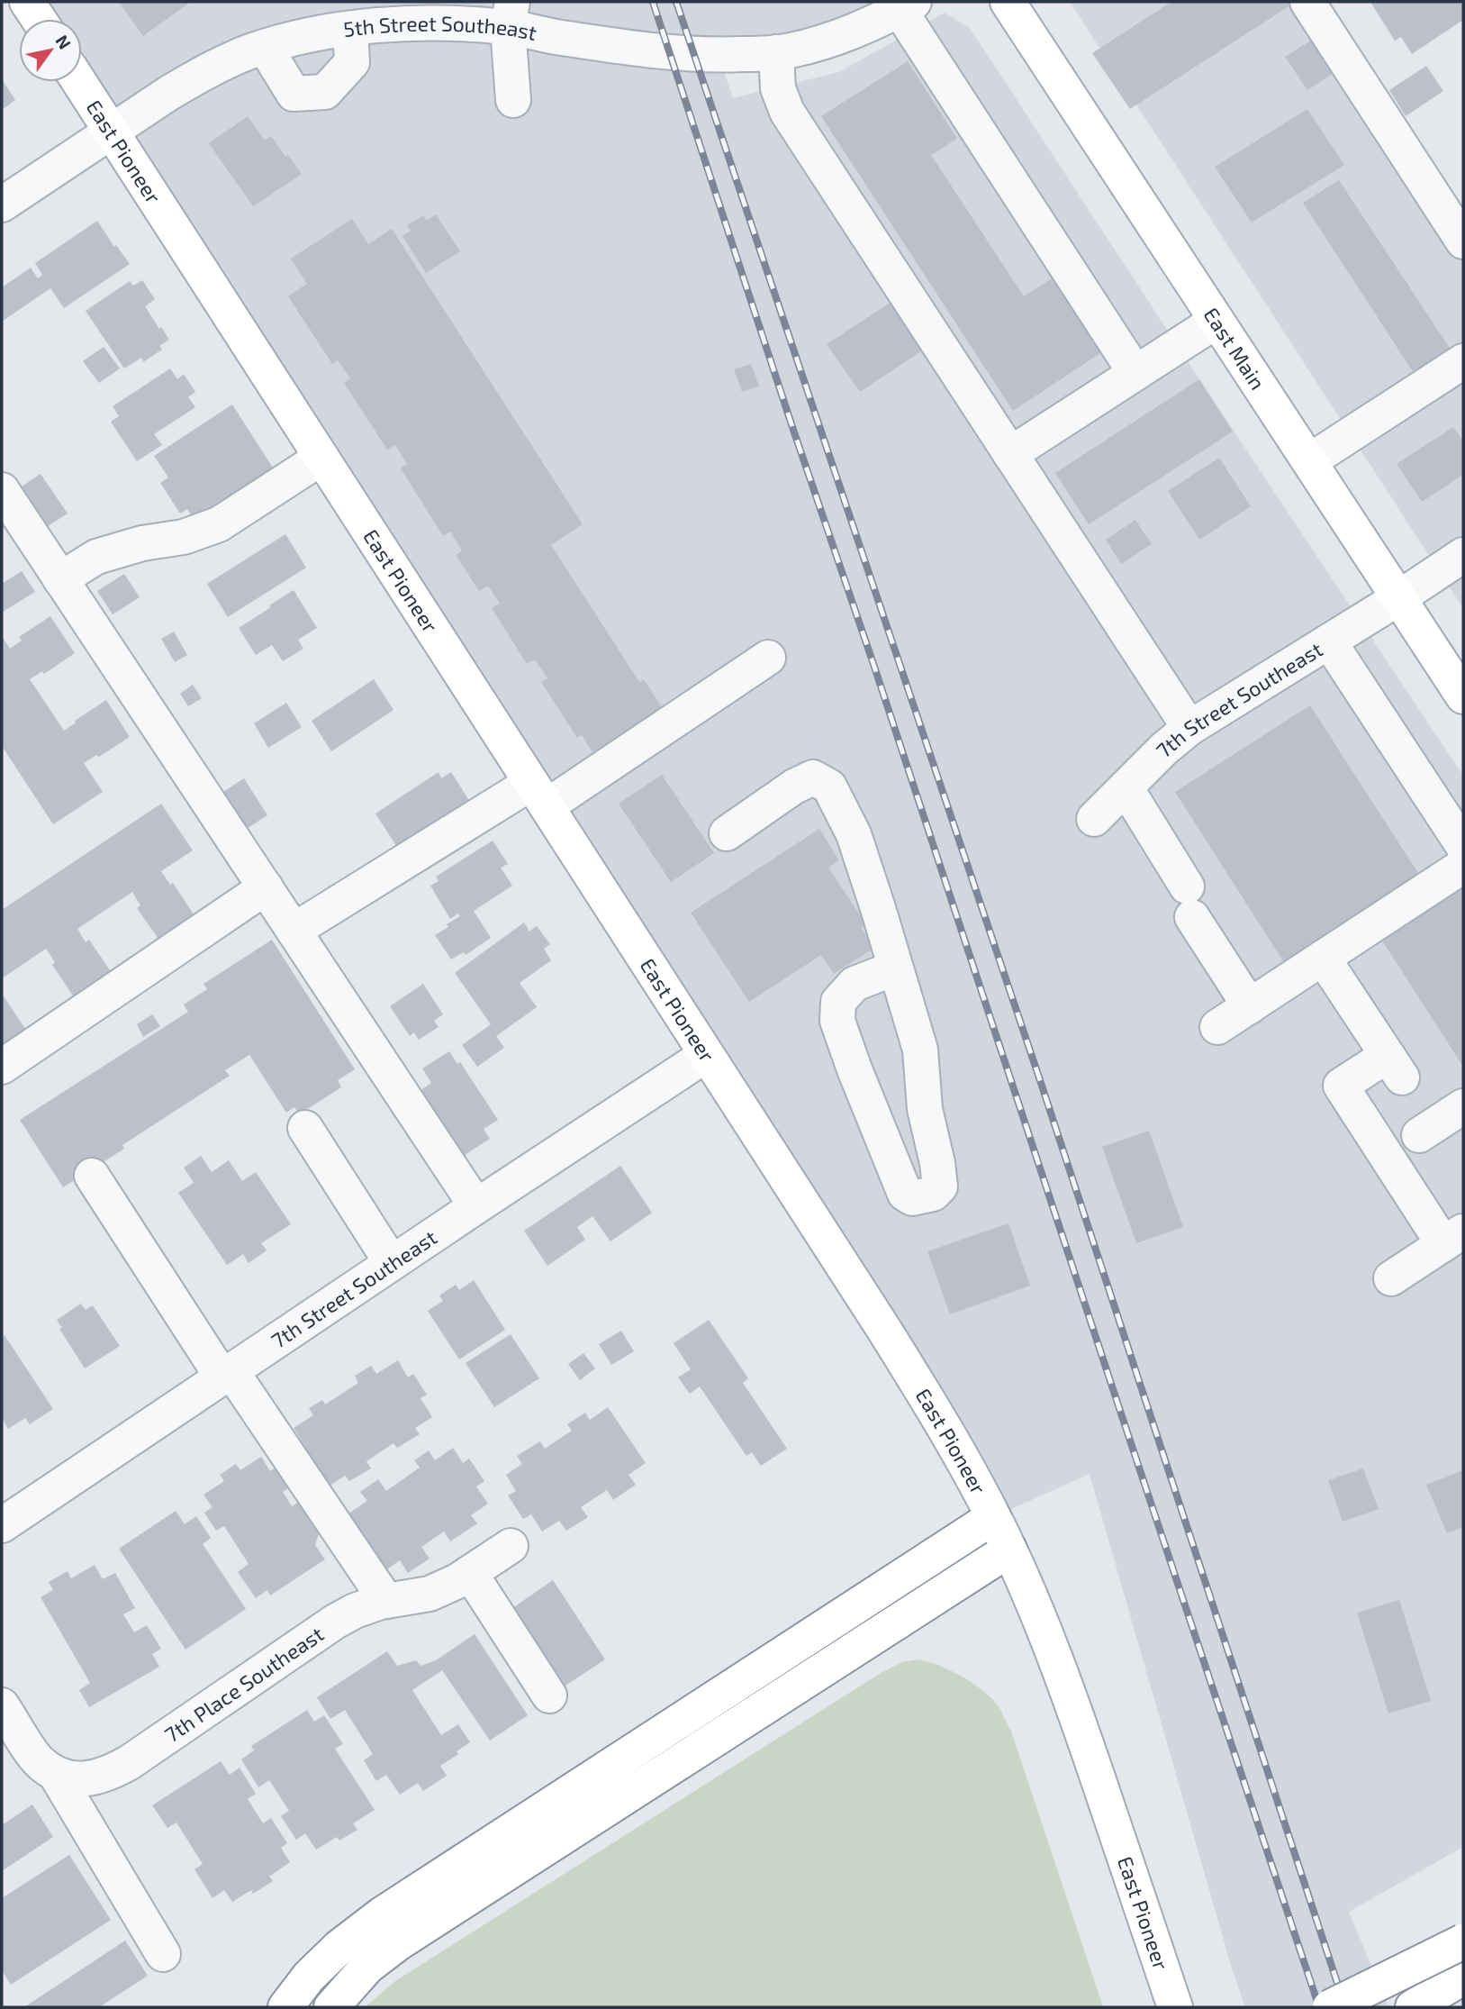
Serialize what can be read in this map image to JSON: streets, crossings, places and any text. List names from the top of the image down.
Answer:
{
  "streets": {
    "main road": ["East Pioneer", "East Main"],
    "street": ["5th Street Southeast", "7th Street Southeast", "7th Place Southeast"]
  },
  "crossings": [
    ["5th Street Southeast", "East Pioneer"],
    ["East Pioneer", "7th Street Southeast"],
    ["East Main", "7th Street Southeast"]
  ],
  "north": "top right"
}
